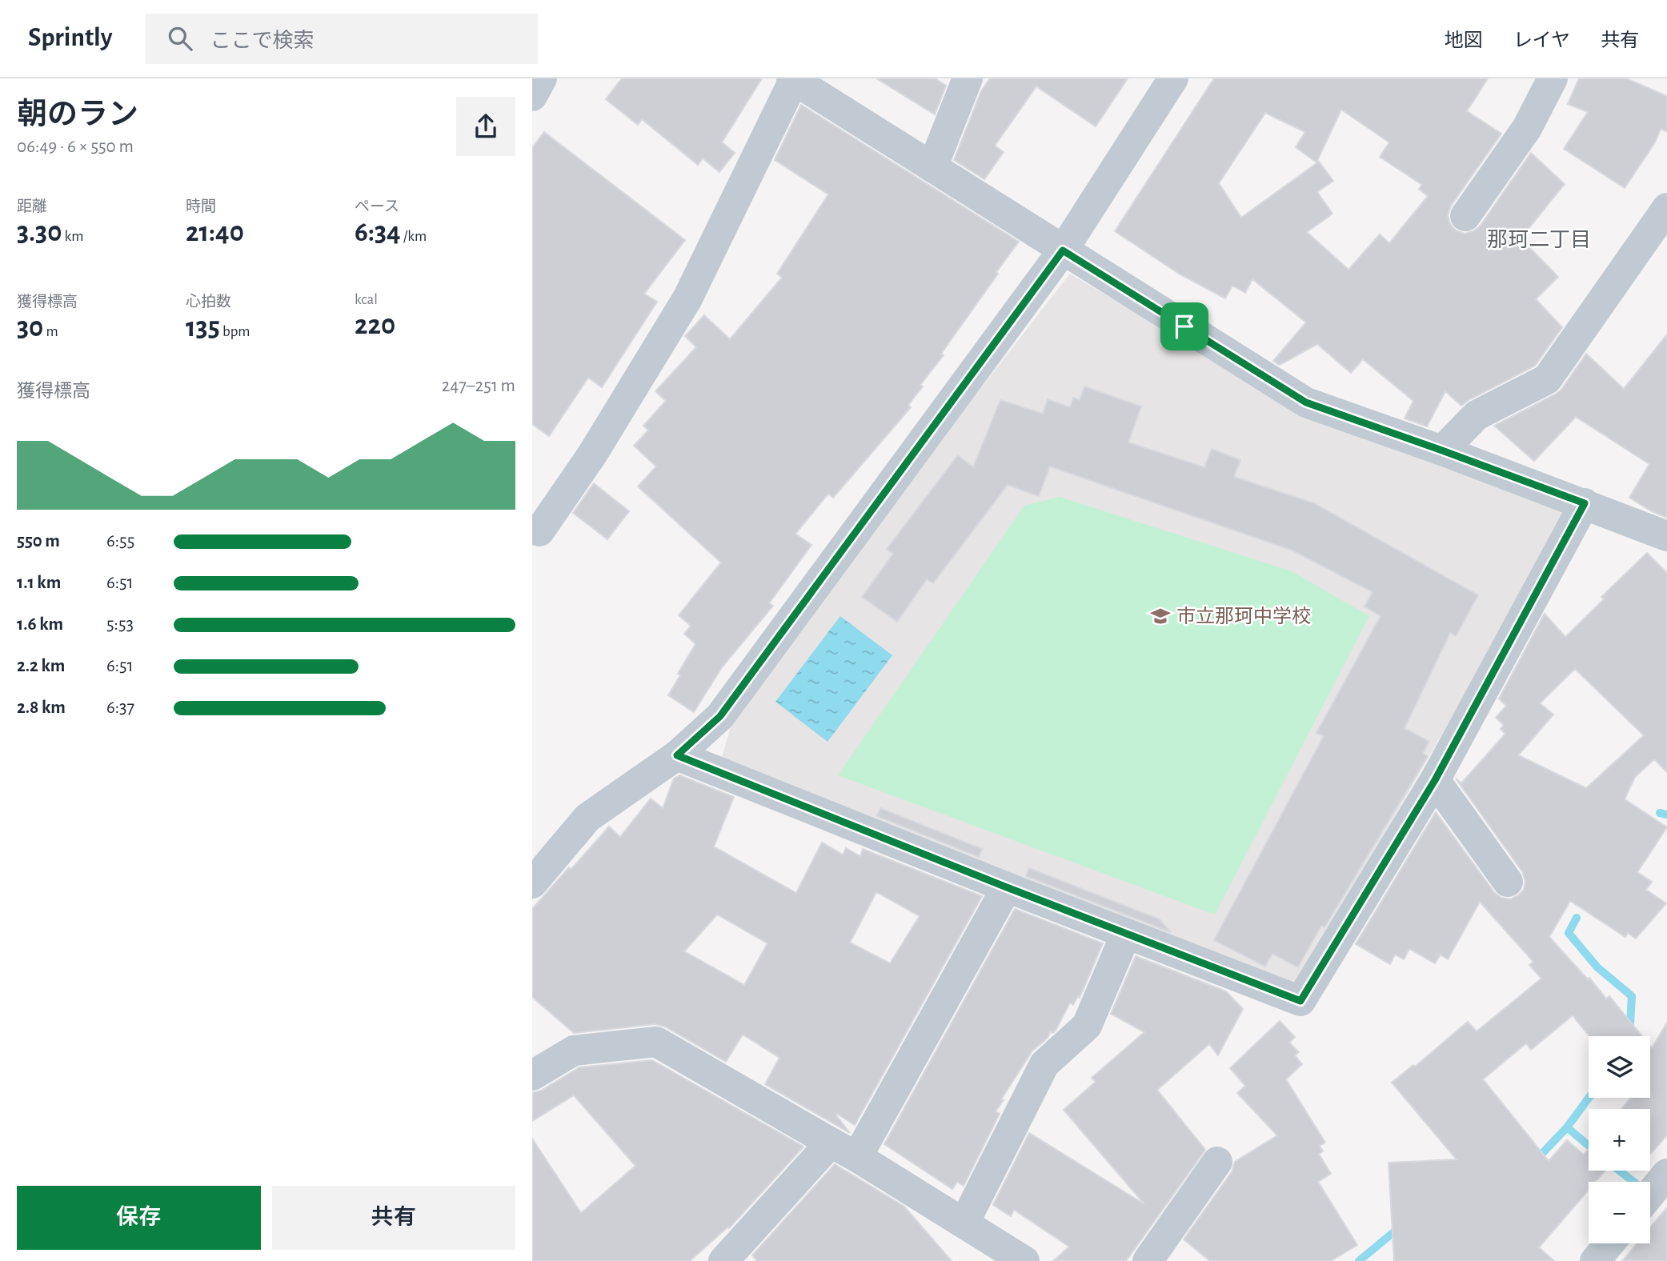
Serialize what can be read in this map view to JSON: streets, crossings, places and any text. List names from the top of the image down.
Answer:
{
  "districts": ["那珂二丁目"],
  "places": {
    "school or university": ["市立那珂中学校"]
  },
  "page": {
    "header": "Sprintly",
    "search": "ここで検索",
    "nav": ["地図", "レイヤ", "共有"],
    "heading": ["朝のラン", "06:49 · 6 × 550 m"],
    "stats": [
      ["距離", "3.30 km"],
      ["時間", "21:40"],
      ["ペース", "6:34 /km"],
      ["獲得標高", "30 m"],
      ["心拍数", "135 bpm"],
      ["kcal", "220"]
    ],
    "chart": ["獲得標高", "247–251 m"],
    "list": [
      {
        "name": "550 m",
        "note": "6:55"
      },
      {
        "name": "1.1 km",
        "note": "6:51"
      },
      {
        "name": "1.6 km",
        "note": "5:53"
      },
      {
        "name": "2.2 km",
        "note": "6:51"
      },
      {
        "name": "2.8 km",
        "note": "6:37"
      }
    ],
    "map_buttons": ["+", "−"],
    "buttons": ["保存", "共有"]
  }
}
